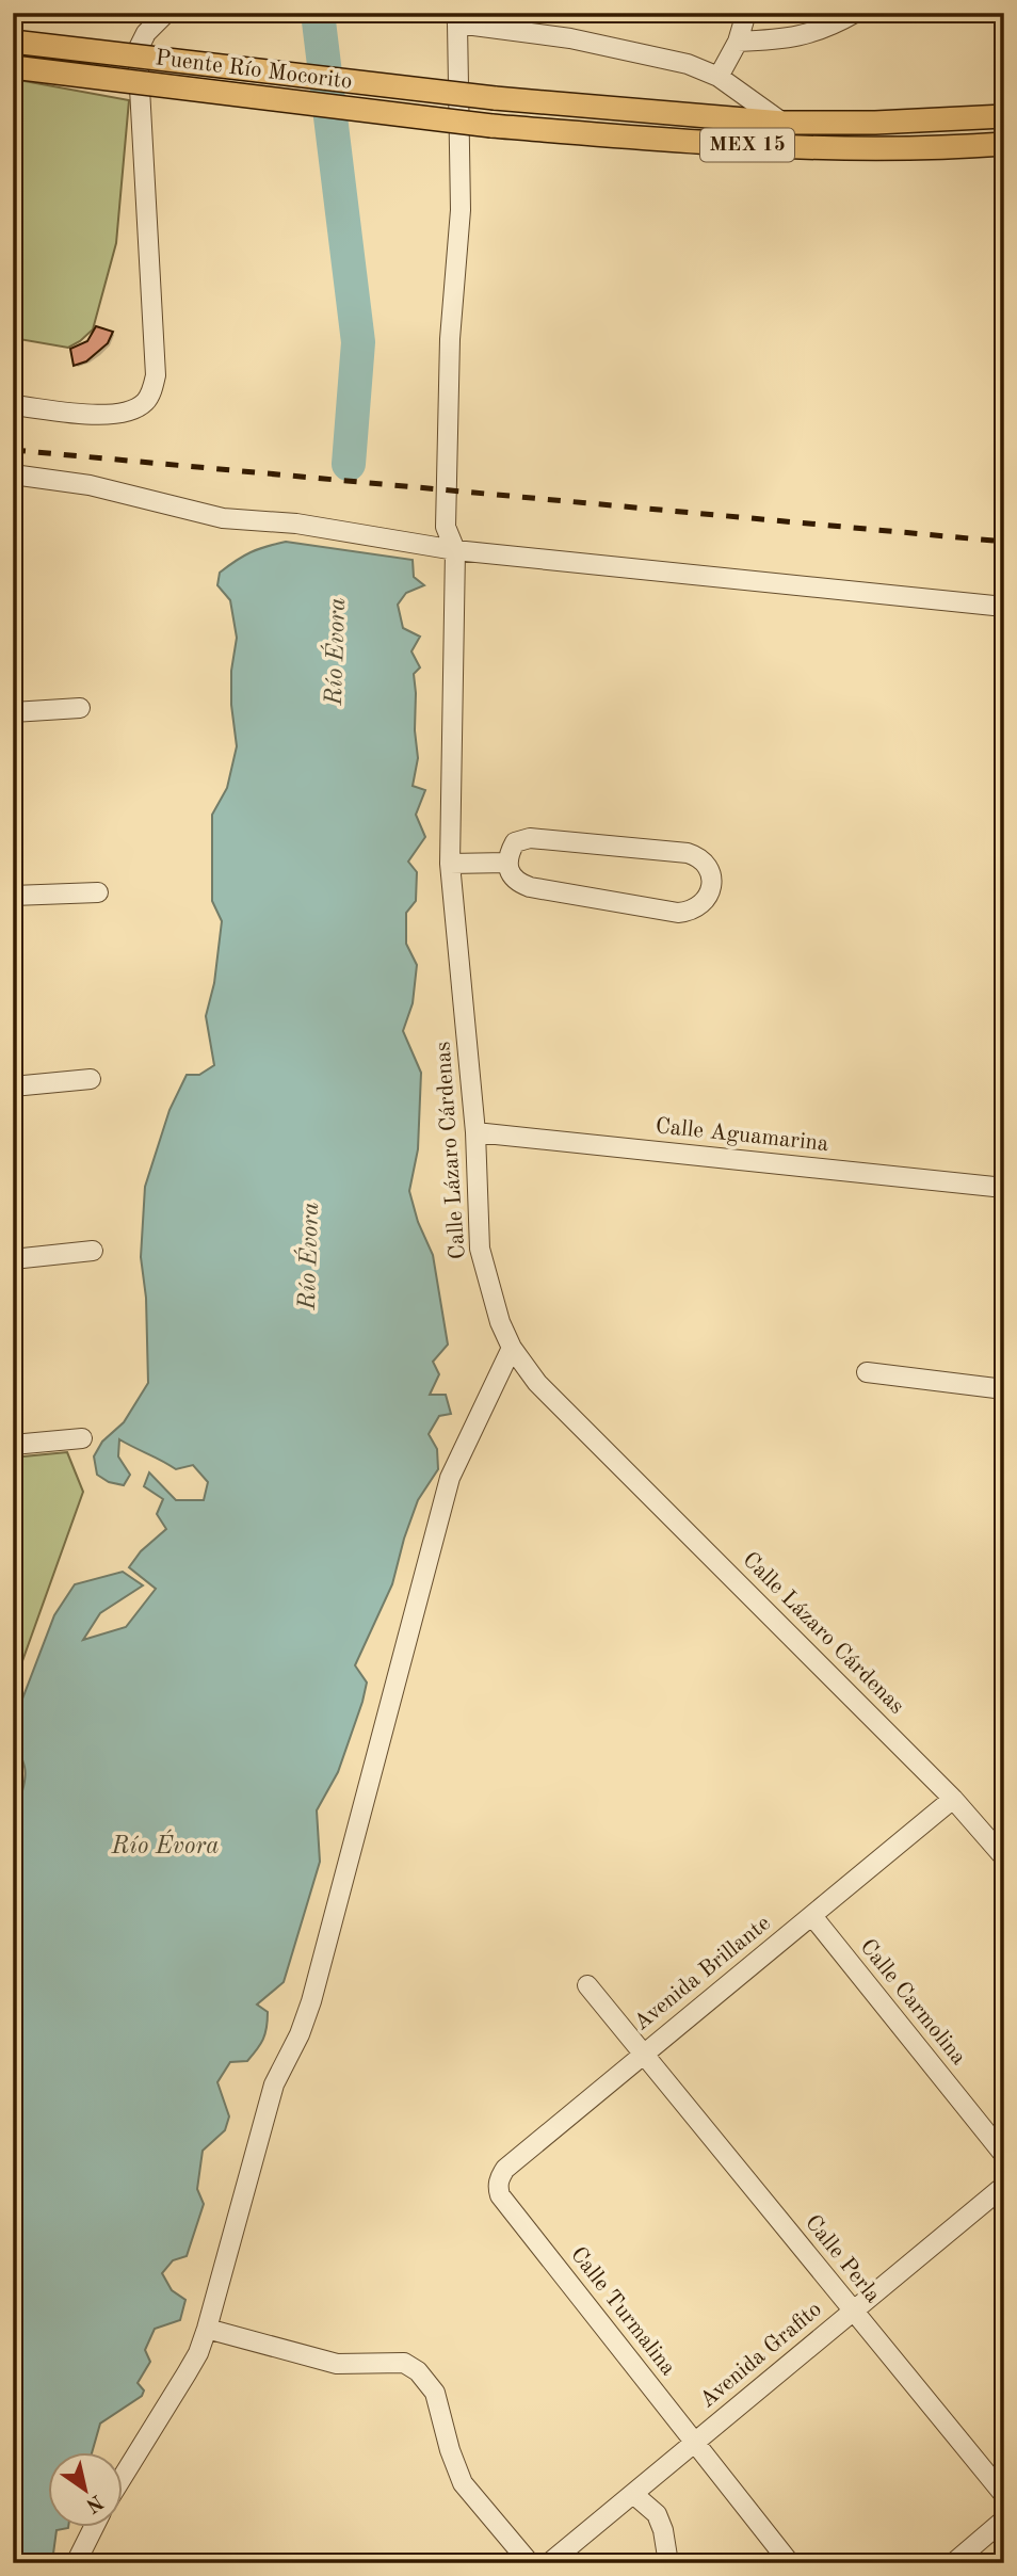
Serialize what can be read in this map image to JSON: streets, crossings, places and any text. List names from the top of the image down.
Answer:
{
  "streets": {
    "main road": ["Puente Río Mocorito", "MEX 15"],
    "street": [
      "Calle Aguamarina",
      "Calle Lázaro Cárdenas",
      "Avenida Brillante",
      "Calle Carmolina",
      "Calle Perla",
      "Calle Turmalina",
      "Avenida Grafito"
    ]
  },
  "crossings": [
    ["Puente Río Mocorito", "MEX 15"],
    ["Calle Aguamarina", "Calle Lázaro Cárdenas"],
    ["Calle Lázaro Cárdenas", "Avenida Brillante"],
    ["Avenida Brillante", "Calle Carmolina"],
    ["Avenida Brillante", "Calle Perla"],
    ["Avenida Brillante", "Calle Turmalina"],
    ["Calle Perla", "Avenida Grafito"],
    ["Calle Turmalina", "Avenida Grafito"]
  ],
  "water": ["Río Évora"],
  "north": "bottom right"
}
